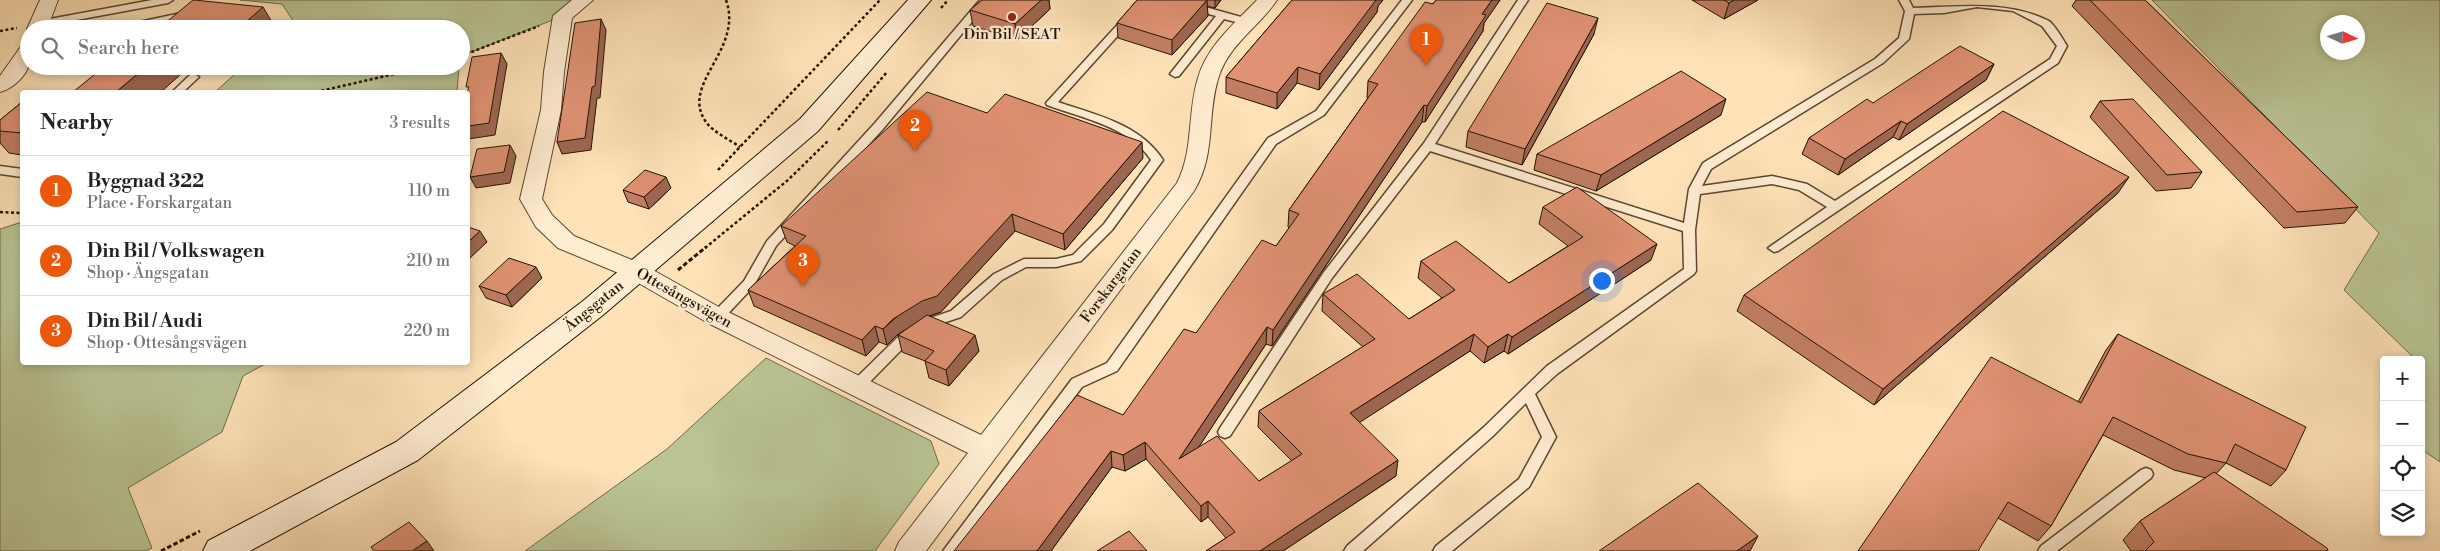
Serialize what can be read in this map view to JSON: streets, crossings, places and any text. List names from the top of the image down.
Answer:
{
  "streets": {
    "main road": ["Ängsgatan"],
    "street": ["Forskargatan", "Ottesångsvägen"]
  },
  "crossings": [
    ["Forskargatan", "Ottesångsvägen"],
    ["Ottesångsvägen", "Ängsgatan"]
  ],
  "places": ["Din Bil / SEAT"],
  "north": "right",
  "page": {
    "search": "Search here",
    "pins": ["1", "2", "3"],
    "heading": ["Nearby", "3 results"],
    "list": [
      {
        "mark": "1",
        "name": "Byggnad 322",
        "note": "Place · Forskargatan",
        "value": "110 m"
      },
      {
        "mark": "2",
        "name": "Din Bil / Volkswagen",
        "note": "Shop · Ängsgatan",
        "value": "210 m"
      },
      {
        "mark": "3",
        "name": "Din Bil / Audi",
        "note": "Shop · Ottesångsvägen",
        "value": "220 m"
      }
    ],
    "map_buttons": ["+", "−"]
  }
}
